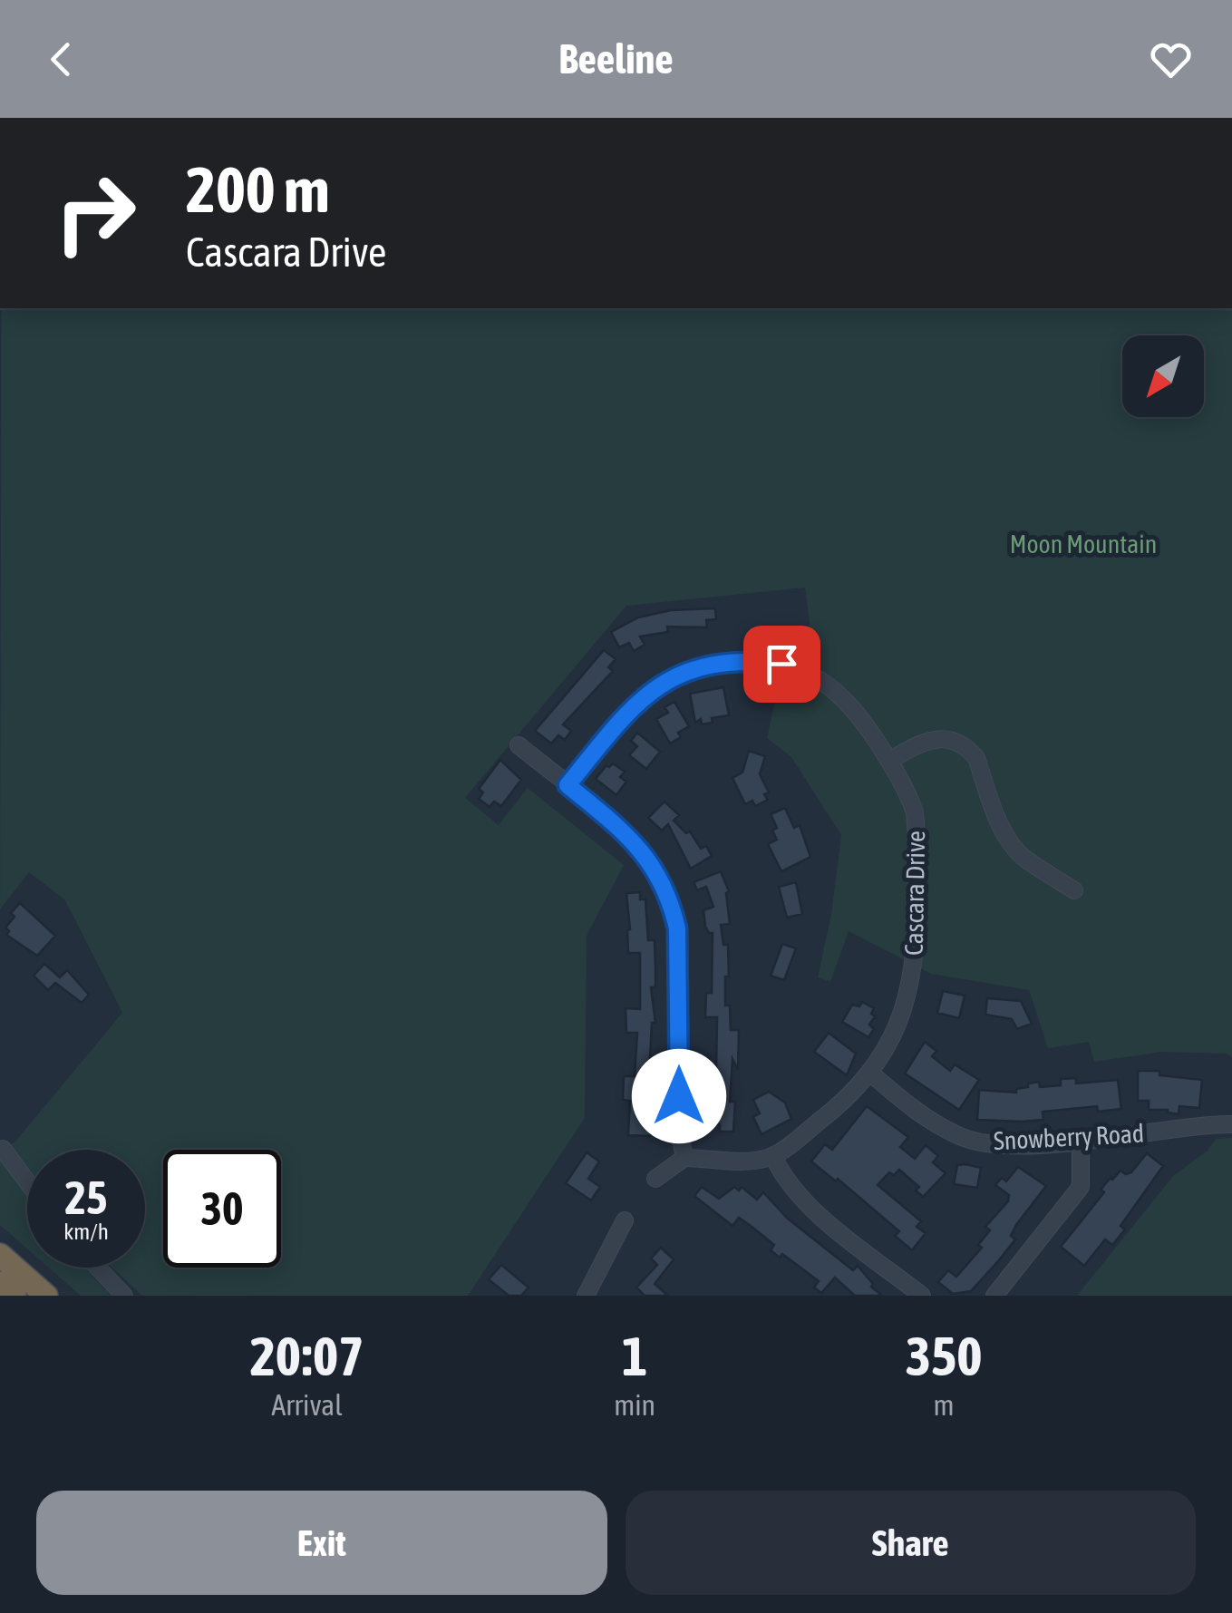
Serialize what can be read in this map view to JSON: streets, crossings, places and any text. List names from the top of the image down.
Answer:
{
  "streets": {
    "street": ["Cascara Drive", "Snowberry Road"]
  },
  "crossings": [
    ["Cascara Drive", "Snowberry Road"]
  ],
  "parks": ["Moon Mountain"],
  "north": "bottom left",
  "page": {
    "header": "Beeline",
    "turn": ["200 m", "Cascara Drive"],
    "speed": "25 km/h",
    "limit": "30",
    "eta": [
      "20:07",
      "Arrival",
      "1",
      "min",
      "350",
      "m"
    ],
    "buttons": ["Exit", "Share"]
  }
}
